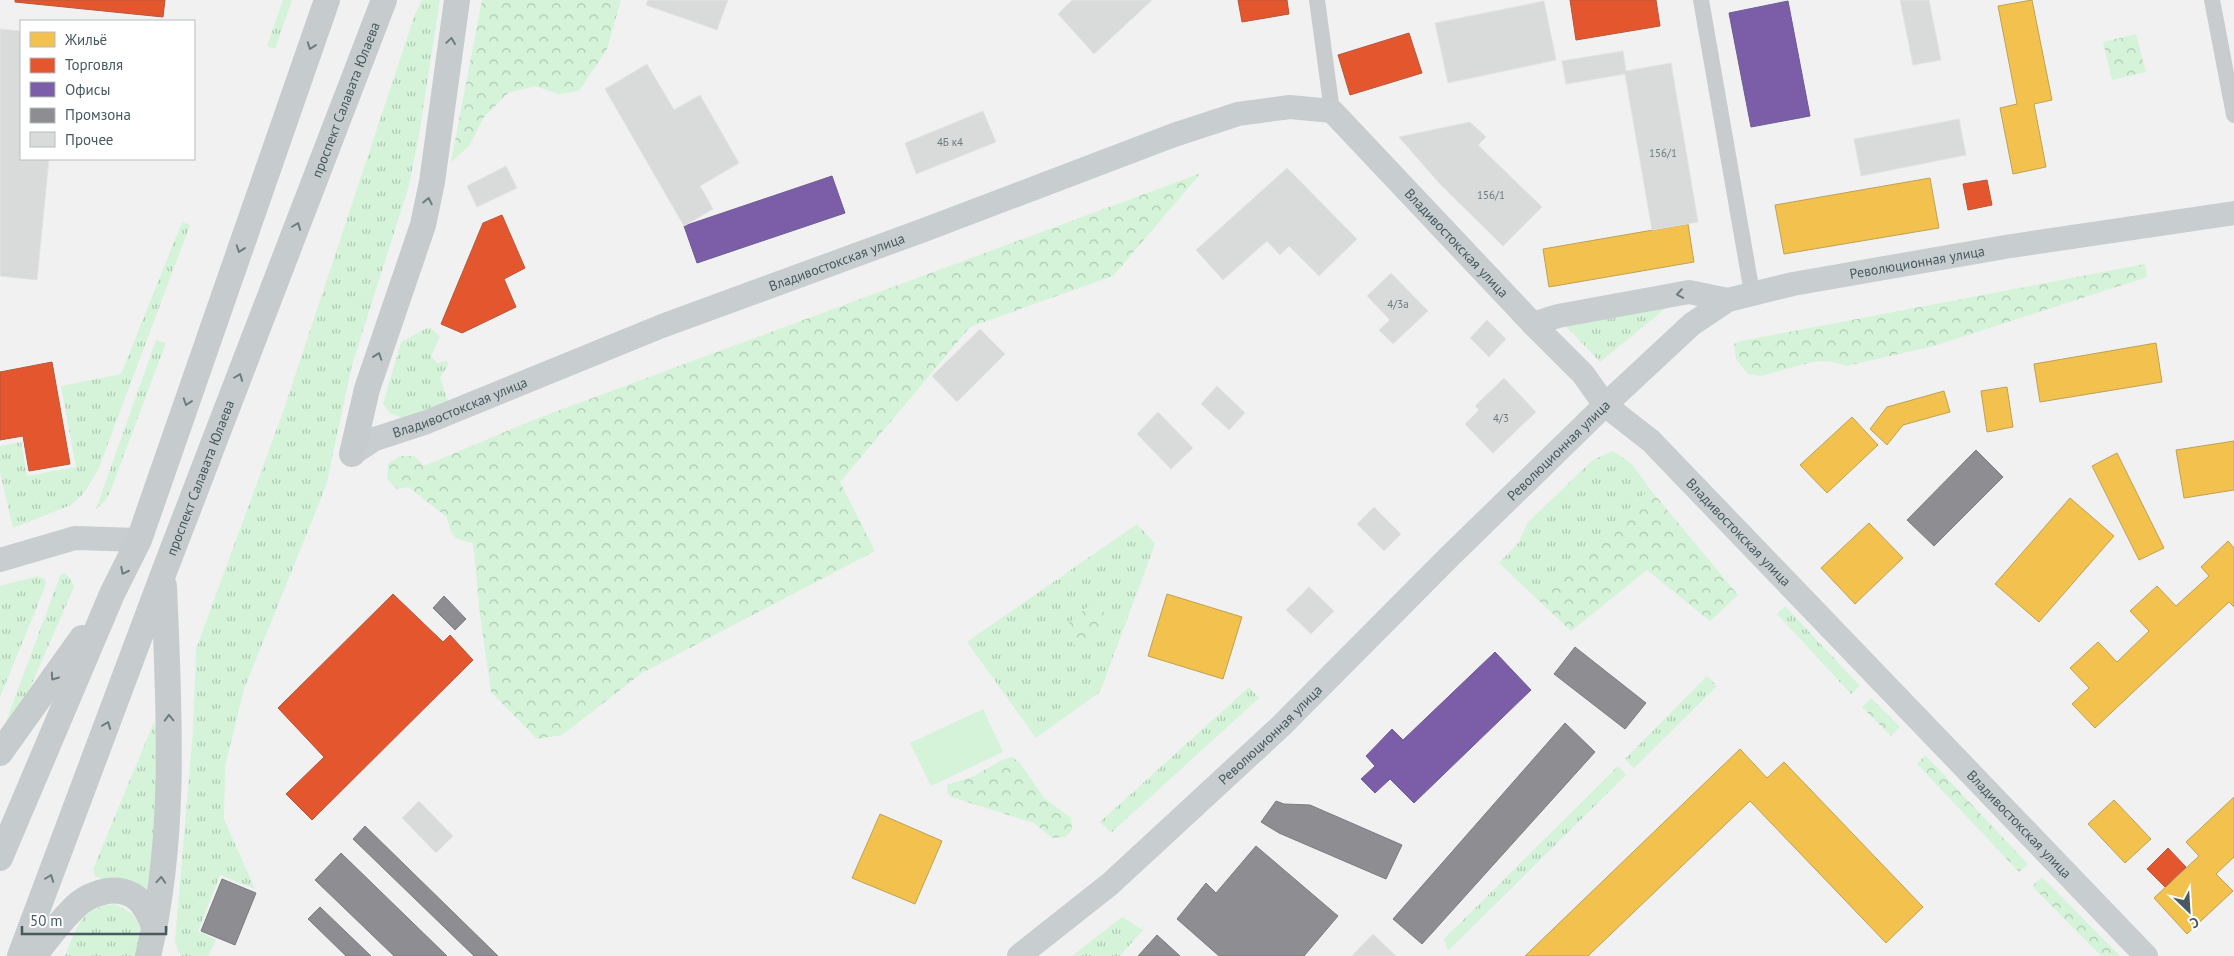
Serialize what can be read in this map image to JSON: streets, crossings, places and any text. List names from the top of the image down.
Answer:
{
  "streets": {
    "main road": ["проспект Салавата Юлаева"],
    "street": ["Владивостокская улица", "Революционная улица"]
  },
  "crossings": [
    ["Владивостокская улица", "Революционная улица"]
  ],
  "house_numbers": [
    "4Б к4",
    "156/1",
    "156/1",
    "4/3а",
    "4/3"
  ],
  "legend": [
    "Жильё",
    "Торговля",
    "Офисы",
    "Промзона",
    "Прочее"
  ],
  "scale_bar": "50 m",
  "north": "bottom right"
}
